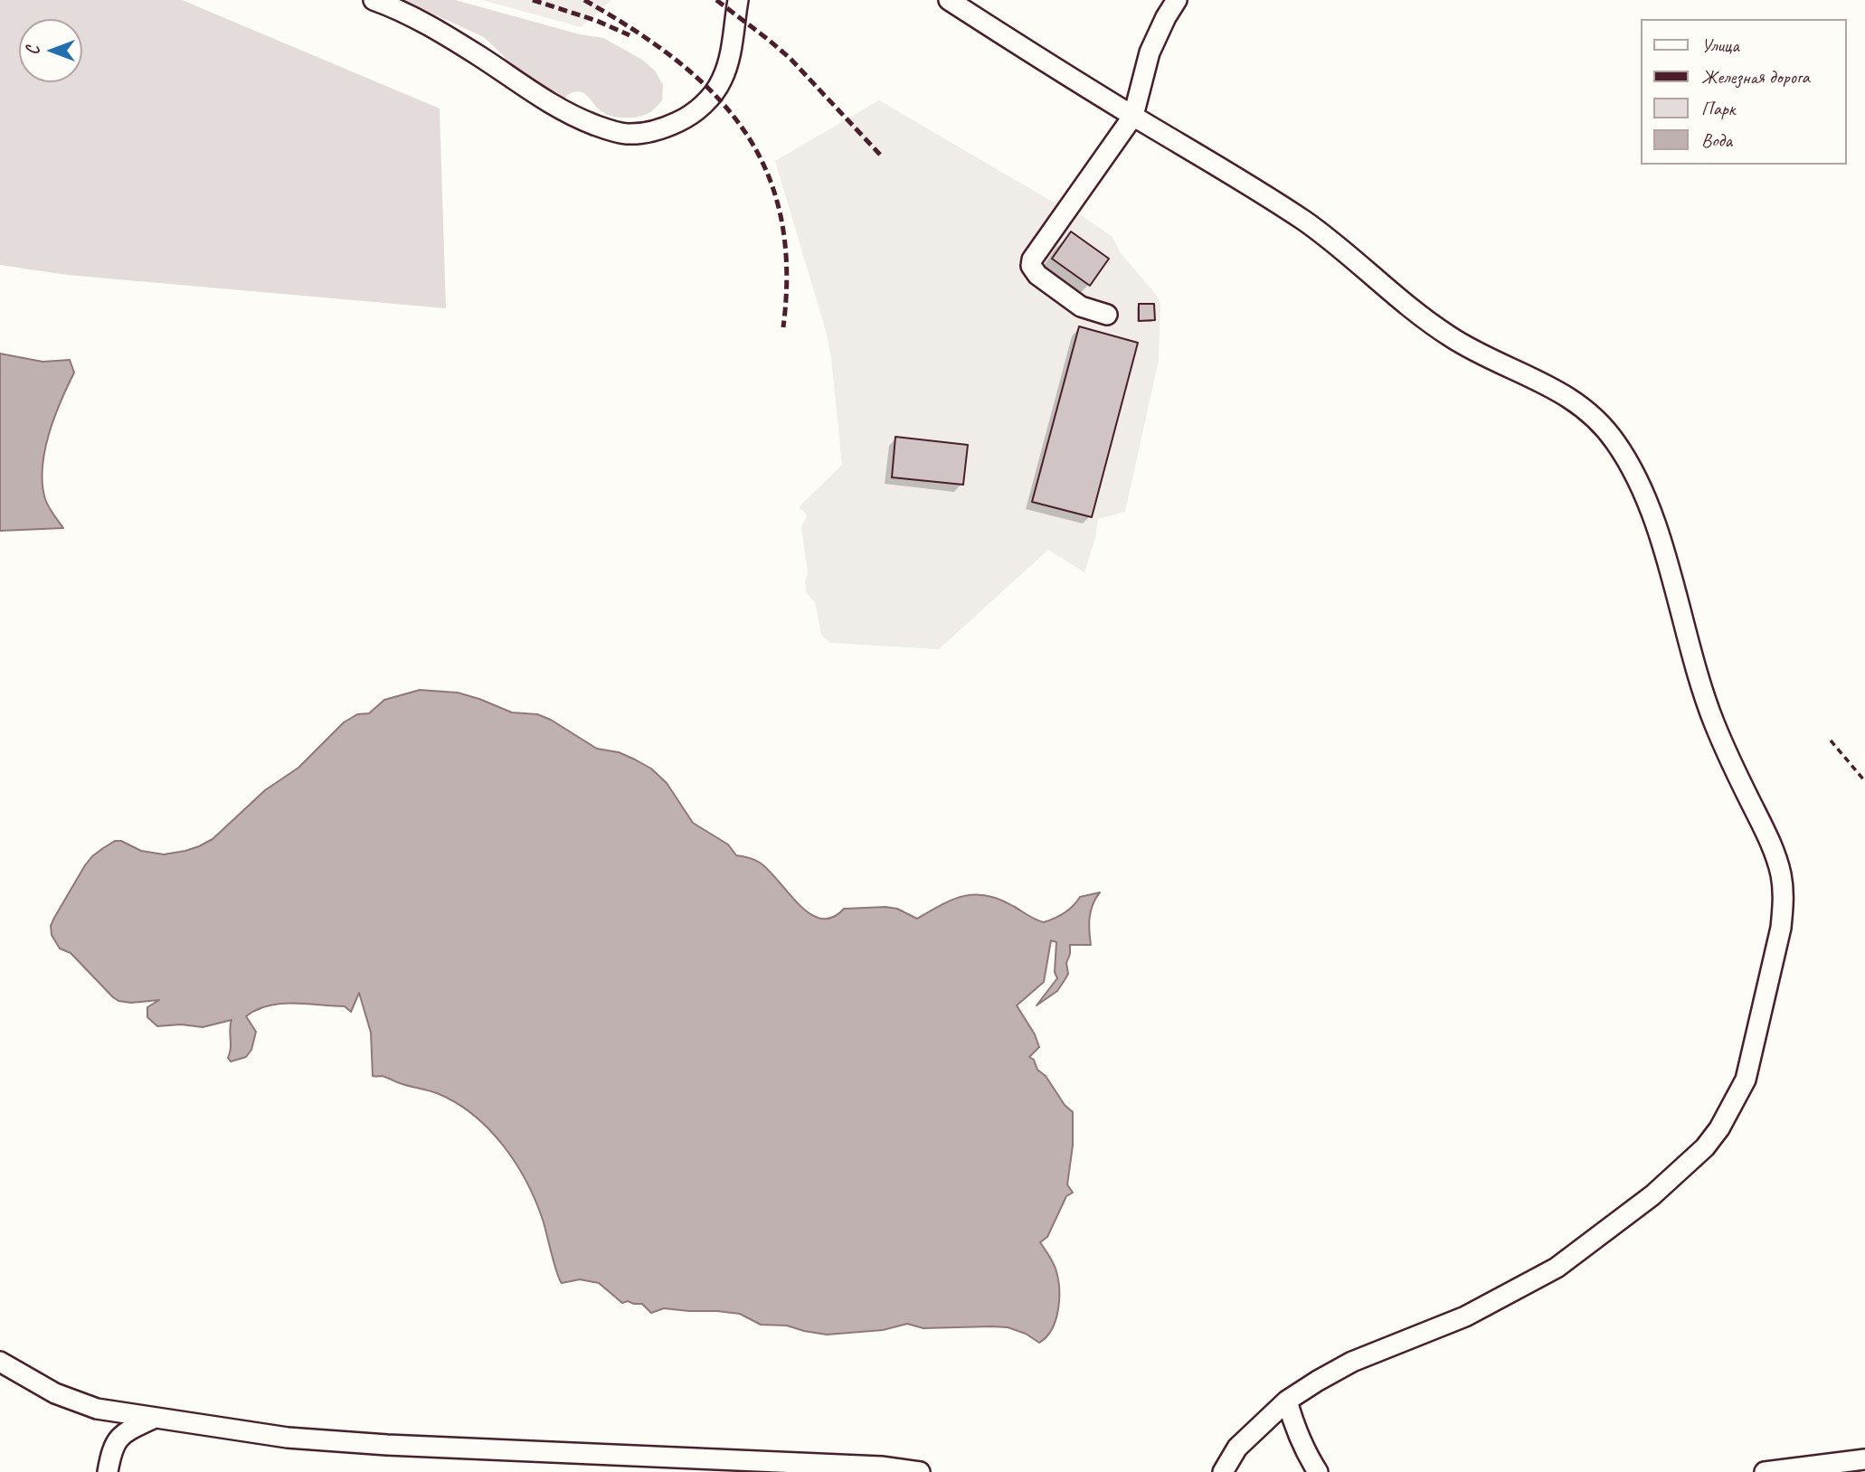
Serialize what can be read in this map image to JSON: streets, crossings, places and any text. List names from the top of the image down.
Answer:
{
  "legend": [
    "Улица",
    "Железная дорога",
    "Парк",
    "Вода"
  ],
  "north": "left"
}
